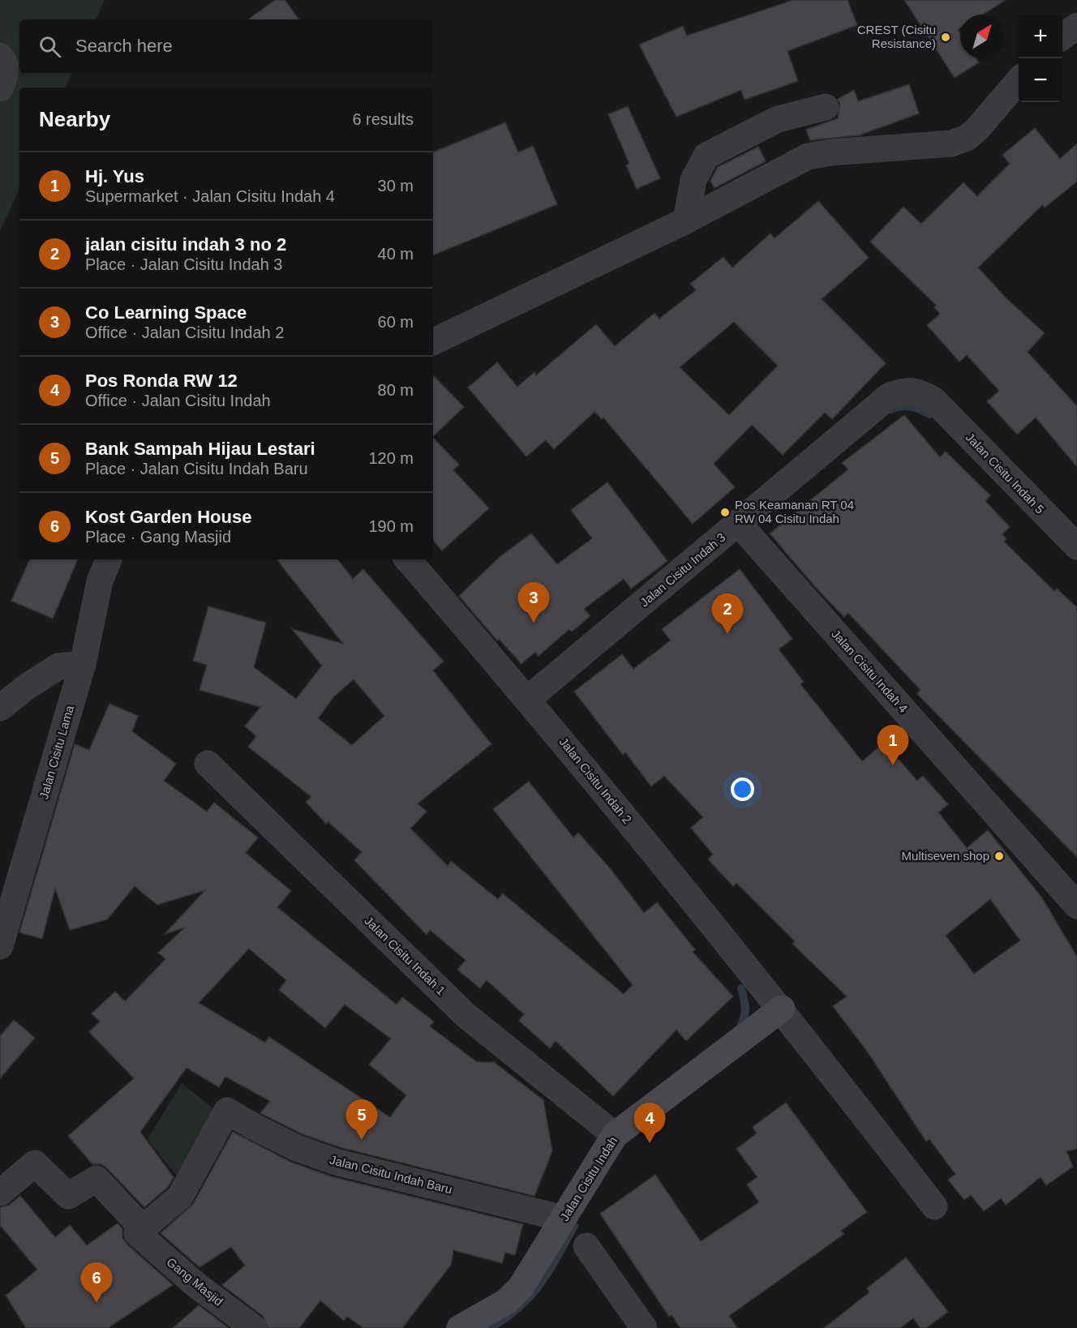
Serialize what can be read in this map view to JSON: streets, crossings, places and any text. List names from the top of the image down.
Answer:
{
  "streets": {
    "street": [
      "Jalan Cisitu Indah 5",
      "Jalan Cisitu Indah 3",
      "Jalan Cisitu Indah 4",
      "Jalan Cisitu Lama",
      "Jalan Cisitu Indah 2",
      "Jalan Cisitu Indah 1",
      "Jalan Cisitu Indah Baru",
      "Jalan Cisitu Indah",
      "Gang Masjid"
    ]
  },
  "crossings": [
    ["Jalan Cisitu Indah 5", "Jalan Cisitu Indah 3"],
    ["Jalan Cisitu Indah 3", "Jalan Cisitu Indah 4"],
    ["Jalan Cisitu Indah 3", "Jalan Cisitu Indah 2"],
    ["Jalan Cisitu Indah 2", "Jalan Cisitu Indah"],
    ["Jalan Cisitu Indah 1", "Jalan Cisitu Indah"],
    ["Jalan Cisitu Indah Baru", "Jalan Cisitu Indah"],
    ["Jalan Cisitu Indah Baru", "Gang Masjid"]
  ],
  "places": ["CREST (Cisitu Resistance)", "Pos Keamanan RT 04 RW 04 Cisitu Indah", "Multiseven shop"],
  "north": "top right",
  "page": {
    "map_buttons": ["+", "−"],
    "search": "Search here",
    "heading": ["Nearby", "6 results"],
    "list": [
      {
        "mark": "1",
        "name": "Hj. Yus",
        "note": "Supermarket · Jalan Cisitu Indah 4",
        "value": "30 m"
      },
      {
        "mark": "2",
        "name": "jalan cisitu indah 3 no 2",
        "note": "Place · Jalan Cisitu Indah 3",
        "value": "40 m"
      },
      {
        "mark": "3",
        "name": "Co Learning Space",
        "note": "Office · Jalan Cisitu Indah 2",
        "value": "60 m"
      },
      {
        "mark": "4",
        "name": "Pos Ronda RW 12",
        "note": "Office · Jalan Cisitu Indah",
        "value": "80 m"
      },
      {
        "mark": "5",
        "name": "Bank Sampah Hijau Lestari",
        "note": "Place · Jalan Cisitu Indah Baru",
        "value": "120 m"
      },
      {
        "mark": "6",
        "name": "Kost Garden House",
        "note": "Place · Gang Masjid",
        "value": "190 m"
      }
    ],
    "pins": [
      "3",
      "2",
      "1",
      "5",
      "4",
      "6"
    ]
  }
}
